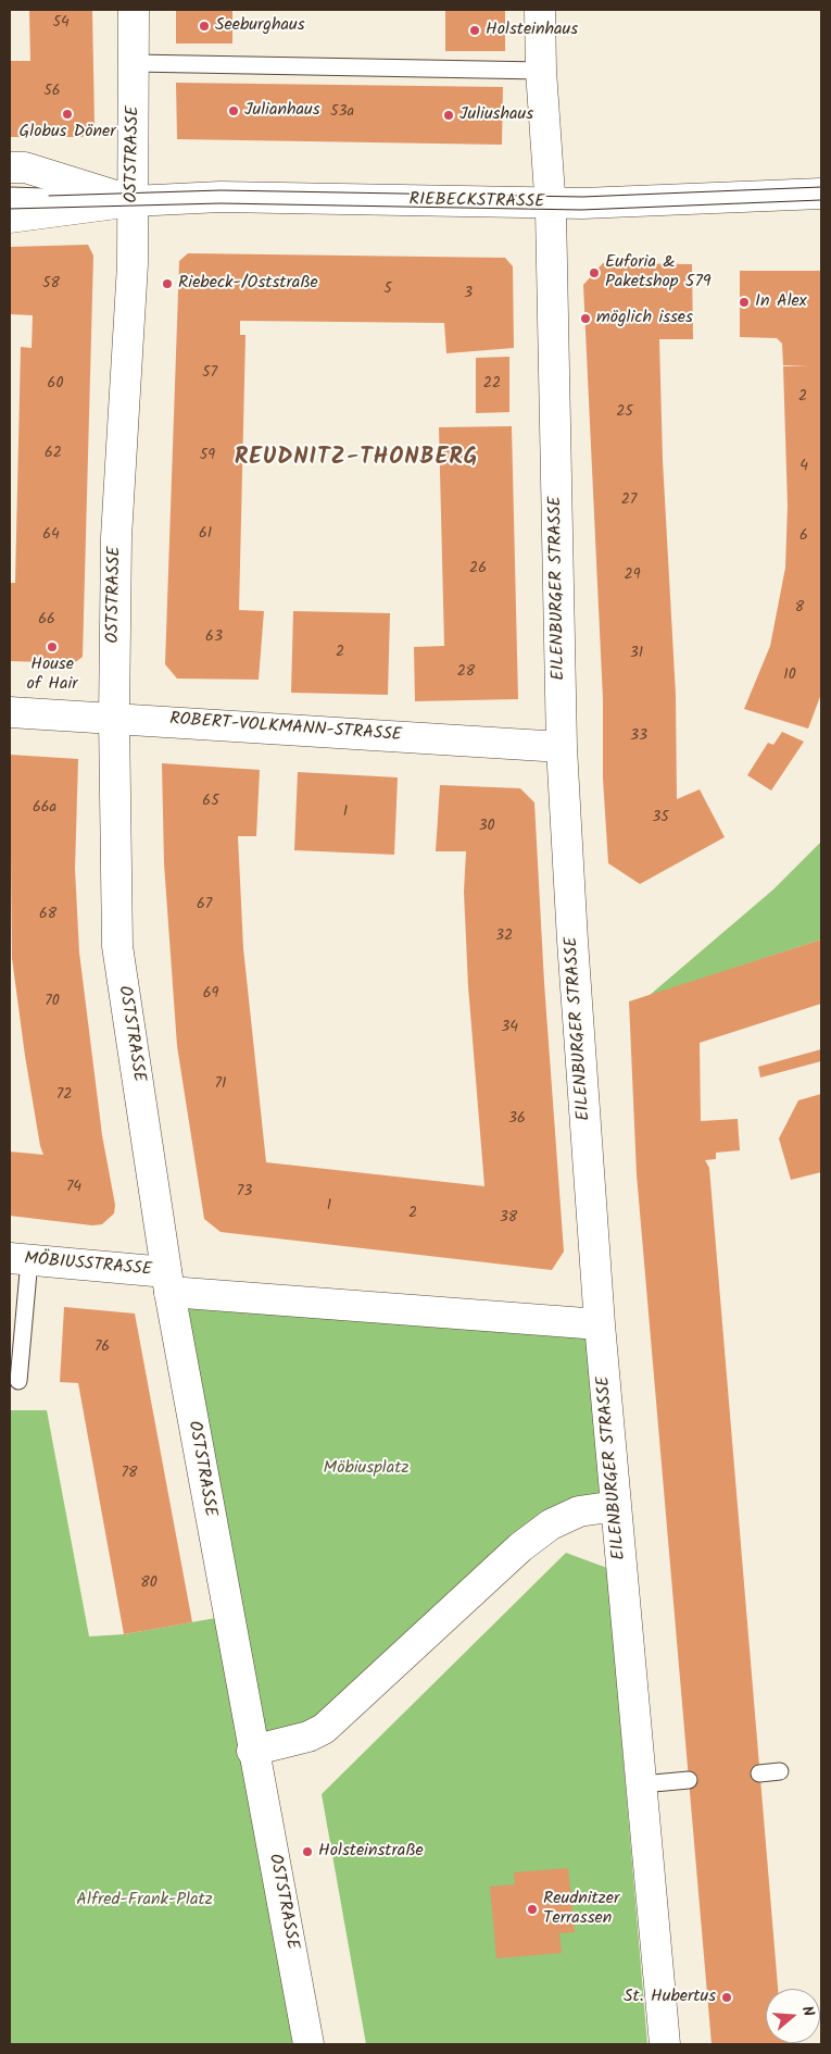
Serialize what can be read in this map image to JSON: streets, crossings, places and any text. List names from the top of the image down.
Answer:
{
  "streets": {
    "street": [
      "OSTSTRASSE",
      "RIEBECKSTRASSE",
      "EILENBURGER STRASSE",
      "ROBERT-VOLKMANN-STRASSE",
      "MÖBIUSSTRASSE"
    ]
  },
  "crossings": [
    ["OSTSTRASSE", "RIEBECKSTRASSE"],
    ["OSTSTRASSE", "ROBERT-VOLKMANN-STRASSE"],
    ["OSTSTRASSE", "MÖBIUSSTRASSE"],
    ["RIEBECKSTRASSE", "EILENBURGER STRASSE"],
    ["EILENBURGER STRASSE", "ROBERT-VOLKMANN-STRASSE"]
  ],
  "districts": ["REUDNITZ-THONBERG"],
  "parks": ["Möbiusplatz", "Alfred-Frank-Platz"],
  "places": [
    "Seeburghaus",
    "Holsteinhaus",
    "Julianhaus",
    "Globus Döner",
    "Juliushaus",
    "Euforia & Paketshop 579",
    "Riebeck-/Oststraße",
    "In Alex",
    "möglich isses",
    "House of Hair",
    "Holsteinstraße",
    "Reudnitzer Terrassen",
    "St. Hubertus"
  ],
  "house_numbers": [
    "54",
    "56",
    "53a",
    "58",
    "5",
    "3",
    "57",
    "60",
    "22",
    "2",
    "25",
    "62",
    "59",
    "4",
    "27",
    "61",
    "64",
    "6",
    "26",
    "29",
    "8",
    "66",
    "63",
    "2",
    "31",
    "28",
    "10",
    "33",
    "65",
    "66a",
    "1",
    "35",
    "30",
    "67",
    "68",
    "32",
    "69",
    "70",
    "34",
    "71",
    "72",
    "36",
    "74",
    "73",
    "1",
    "2",
    "38",
    "76",
    "78",
    "80"
  ],
  "north": "right"
}
